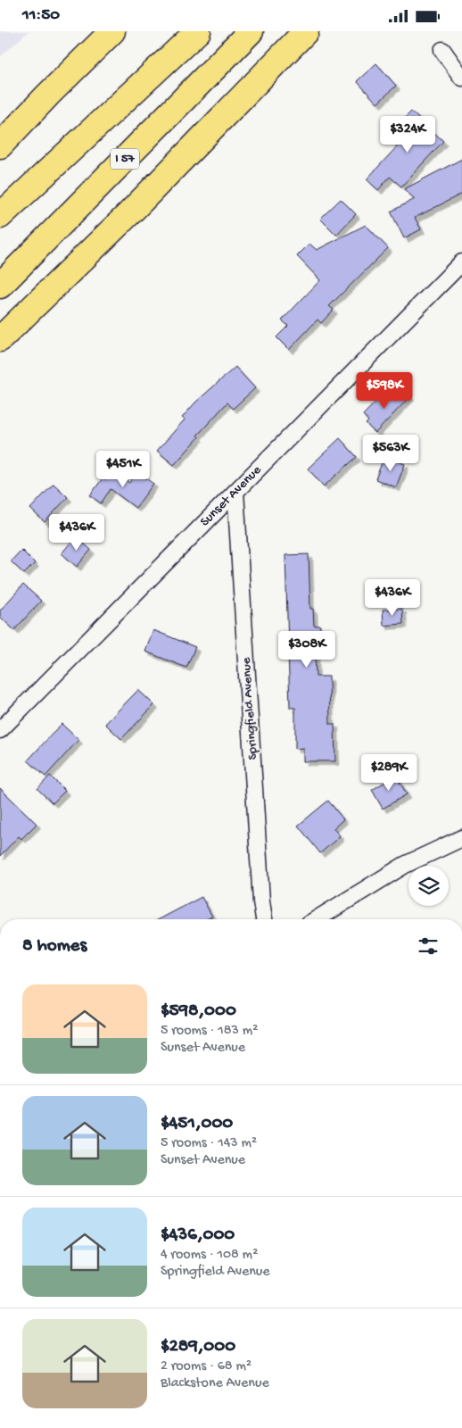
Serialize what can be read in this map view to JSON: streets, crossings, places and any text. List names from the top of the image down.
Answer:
{
  "streets": {
    "highway": ["I 57"],
    "street": ["Sunset Avenue", "Springfield Avenue"]
  },
  "crossings": [
    ["Sunset Avenue", "Springfield Avenue"]
  ],
  "page": {
    "status": "11:50",
    "price": [
      "$324K",
      "$598K",
      "$563K",
      "$451K",
      "$436K",
      "$436K",
      "$308K",
      "$289K"
    ],
    "heading": "8 homes",
    "list": [
      {
        "name": "$598,000",
        "note": "5 rooms · 183 m² · Sunset Avenue"
      },
      {
        "name": "$451,000",
        "note": "5 rooms · 143 m² · Sunset Avenue"
      },
      {
        "name": "$436,000",
        "note": "4 rooms · 108 m² · Springfield Avenue"
      },
      {
        "name": "$289,000",
        "note": "2 rooms · 68 m² · Blackstone Avenue"
      }
    ]
  }
}
